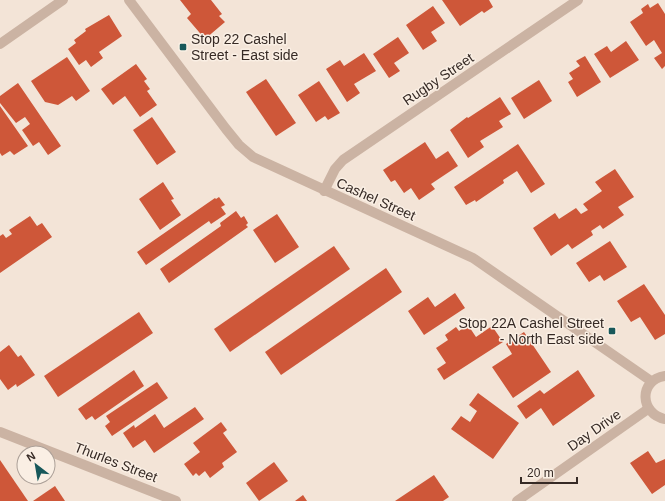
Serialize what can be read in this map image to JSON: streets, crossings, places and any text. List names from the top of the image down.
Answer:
{
  "streets": {
    "street": [
      "Rugby Street",
      "Cashel Street",
      "Day Drive",
      "Thurles Street"
    ]
  },
  "crossings": [
    ["Rugby Street", "Cashel Street"]
  ],
  "places": {
    "transit": ["Stop 22 Cashel Street - East side", "Stop 22A Cashel Street - North East side"]
  },
  "scale_bar": "20 m",
  "north": "top left"
}
